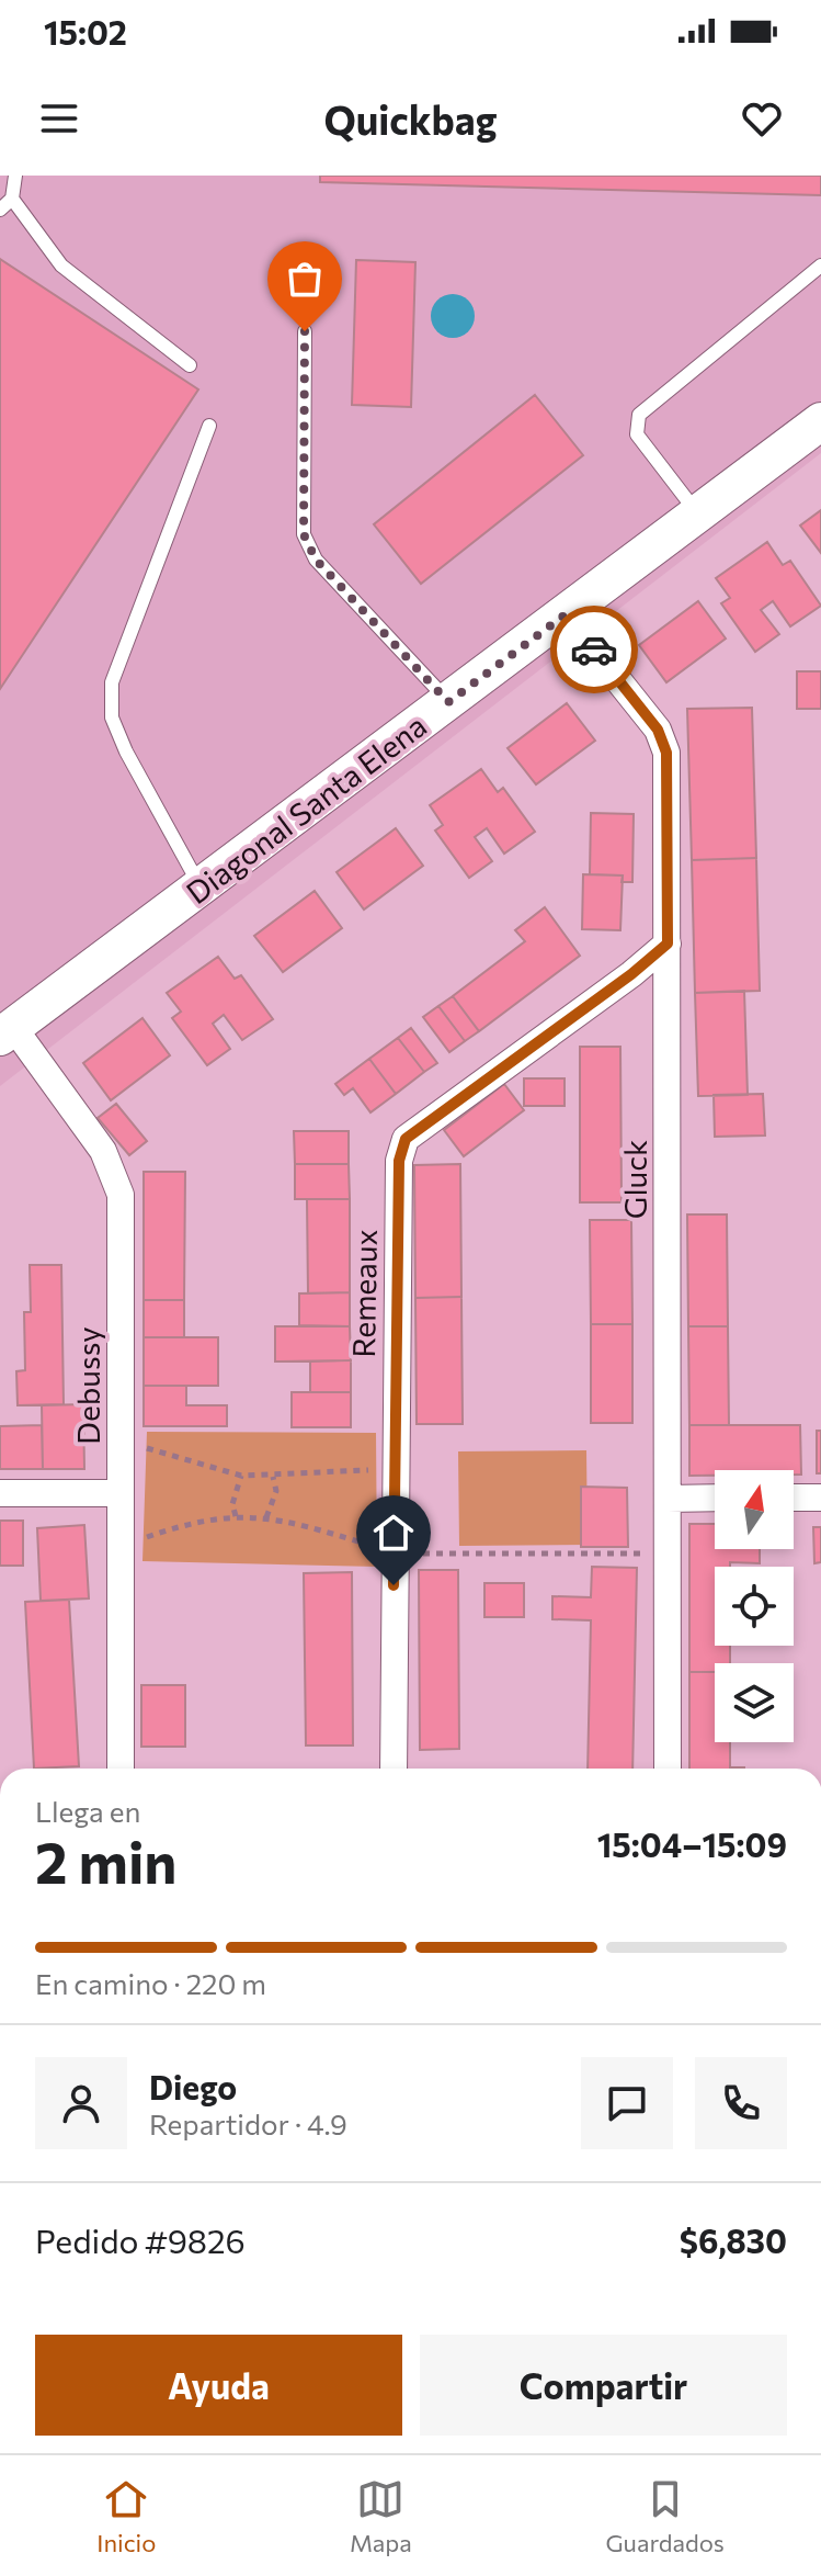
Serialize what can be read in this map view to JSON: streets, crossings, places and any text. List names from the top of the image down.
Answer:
{
  "streets": {
    "main road": ["Diagonal Santa Elena"],
    "street": ["Gluck", "Remeaux", "Debussy"]
  },
  "crossings": [
    ["Diagonal Santa Elena", "Gluck"],
    ["Diagonal Santa Elena", "Debussy"],
    ["Gluck", "Remeaux"]
  ],
  "north": "top",
  "page": {
    "status": "15:02",
    "header": "Quickbag",
    "heading": ["2 min", "Llega en", "15:04–15:09"],
    "panel": [
      "Diego",
      "Repartidor · 4.9",
      "Pedido #9826",
      "$6,830"
    ],
    "bar": "En camino · 220 m",
    "buttons": ["Ayuda", "Compartir"],
    "tabs": ["Inicio", "Mapa", "Guardados"]
  }
}
